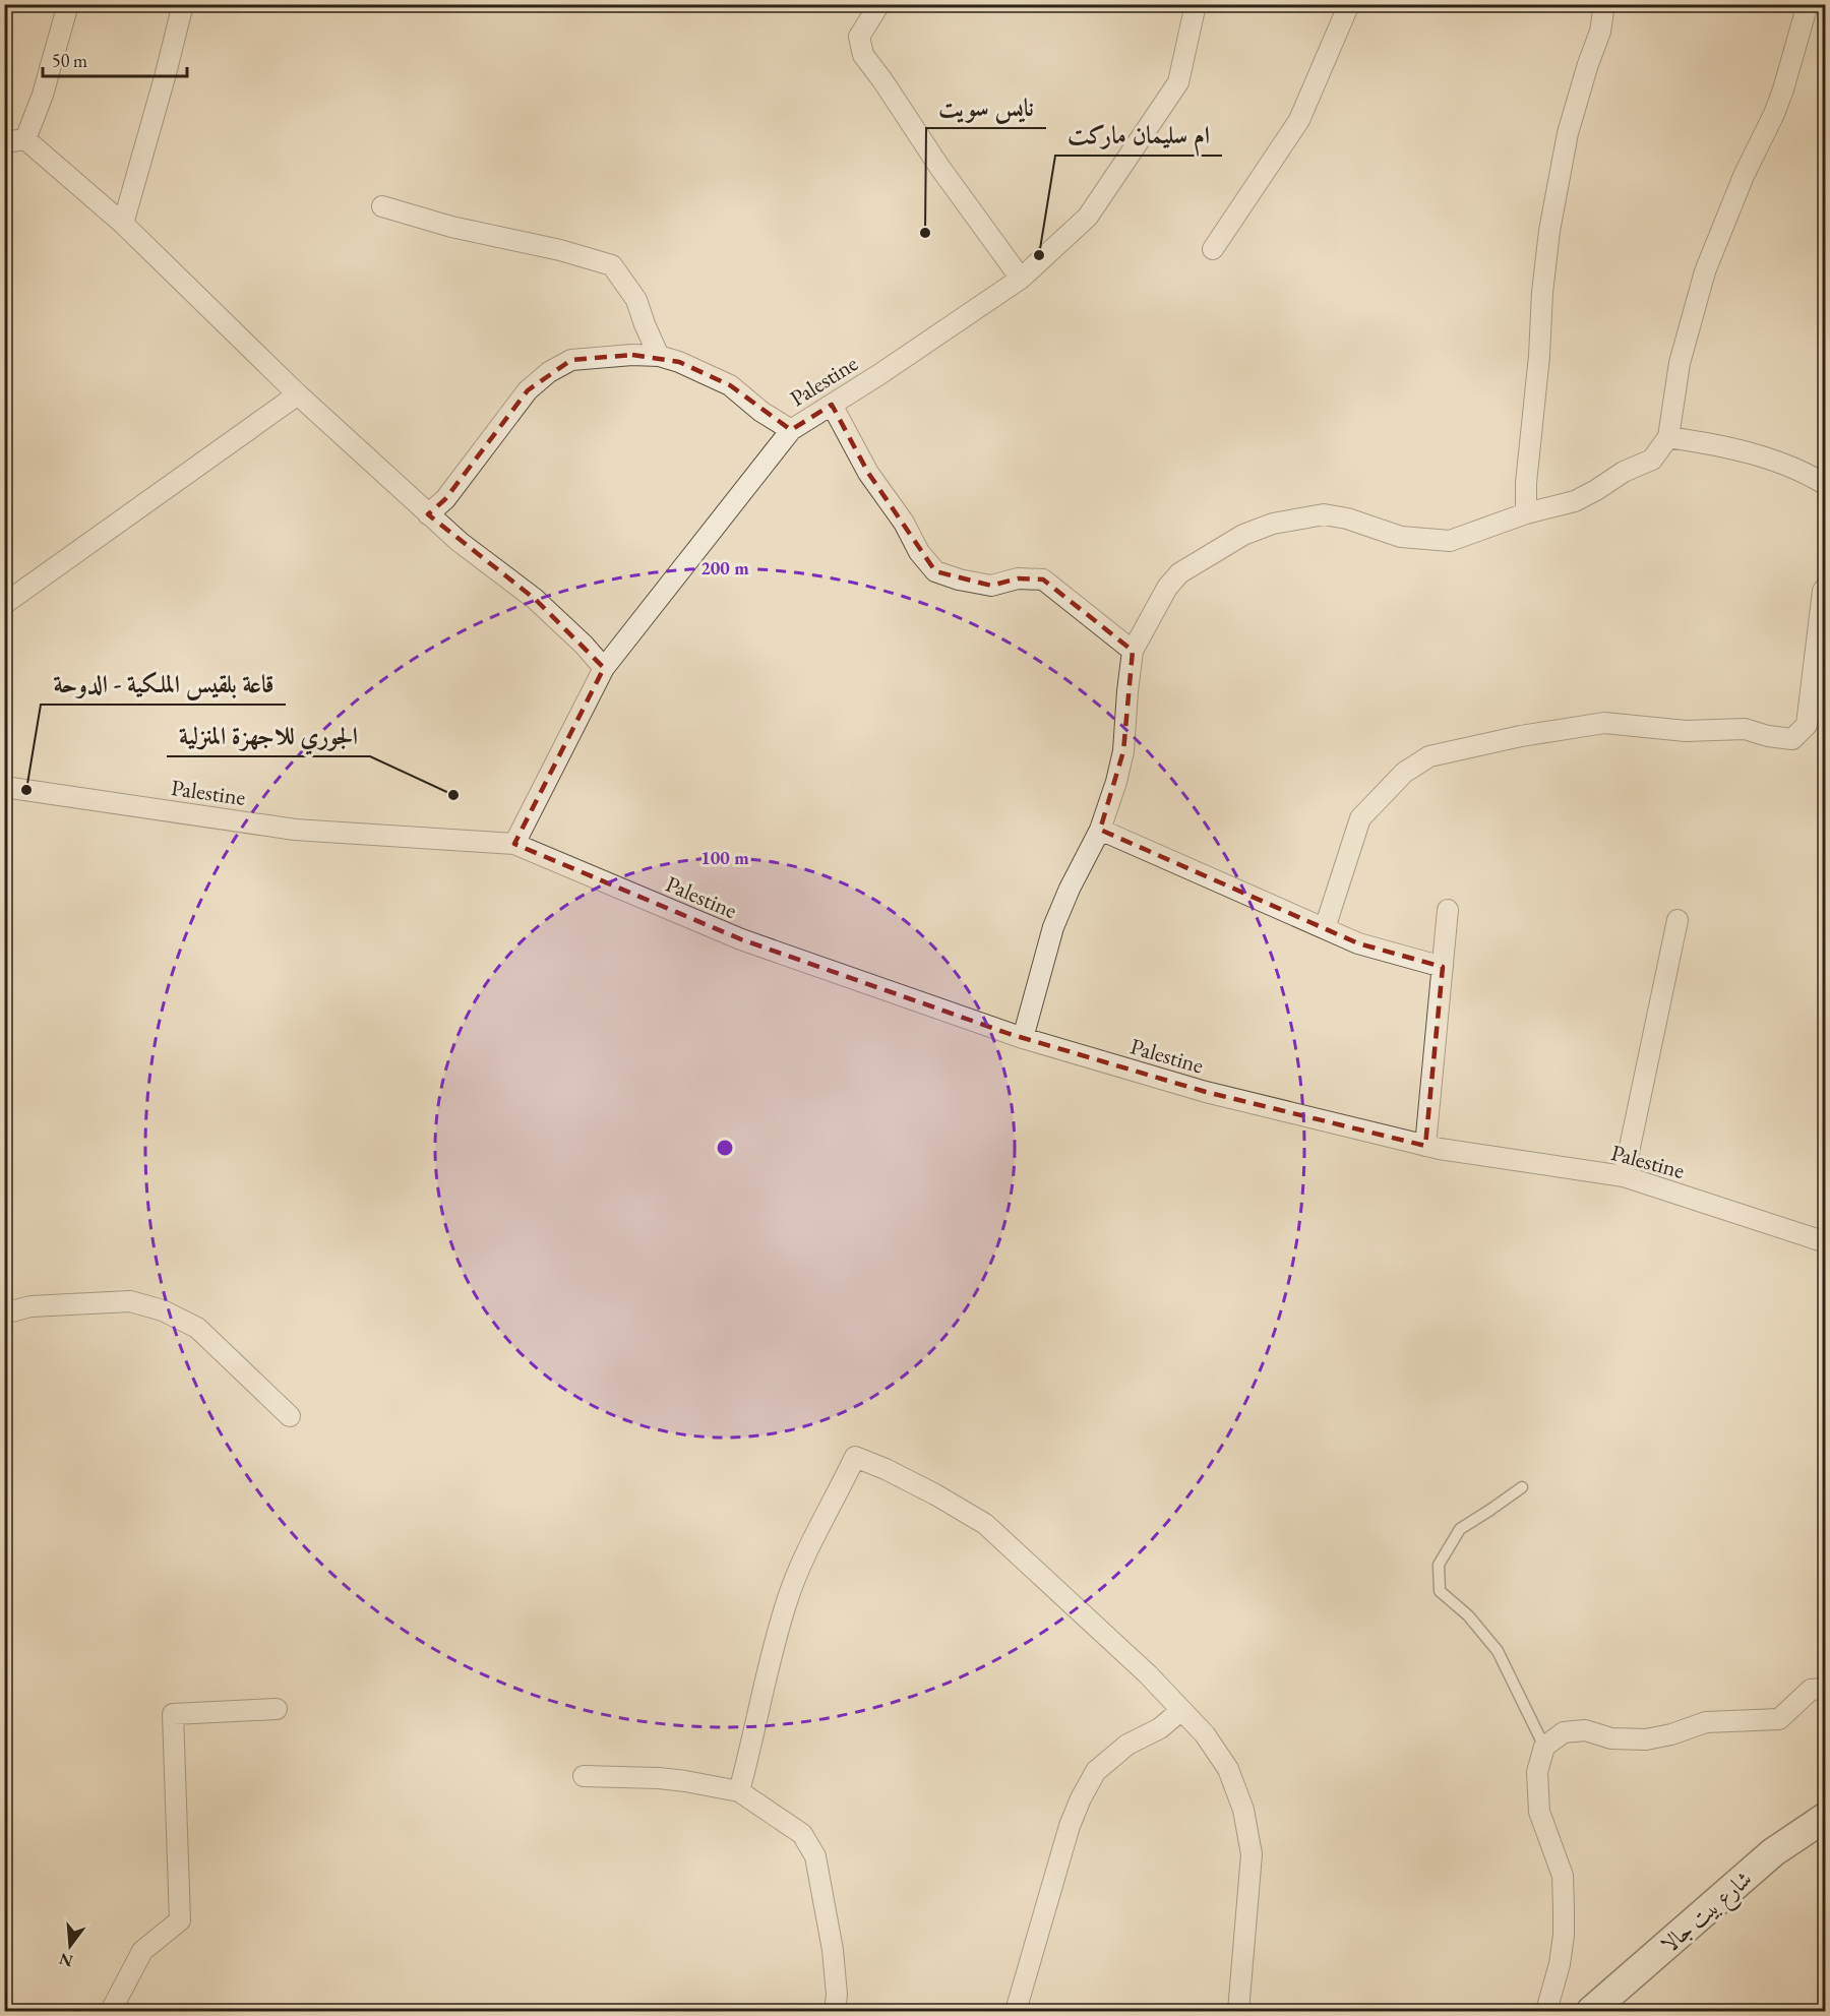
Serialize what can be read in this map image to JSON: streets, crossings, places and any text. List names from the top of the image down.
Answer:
{
  "streets": {
    "street": ["Palestine", "شارع بيت جالا"]
  },
  "places": [
    "نايس سويت",
    "ام سليمان ماركت",
    "قاعة بلقيس الملكية - الدوحة",
    "الجوري للاجهزة المنزلية"
  ],
  "scale_bar": "50 m",
  "north": "bottom",
  "rings": ["200 m", "100 m"]
}
